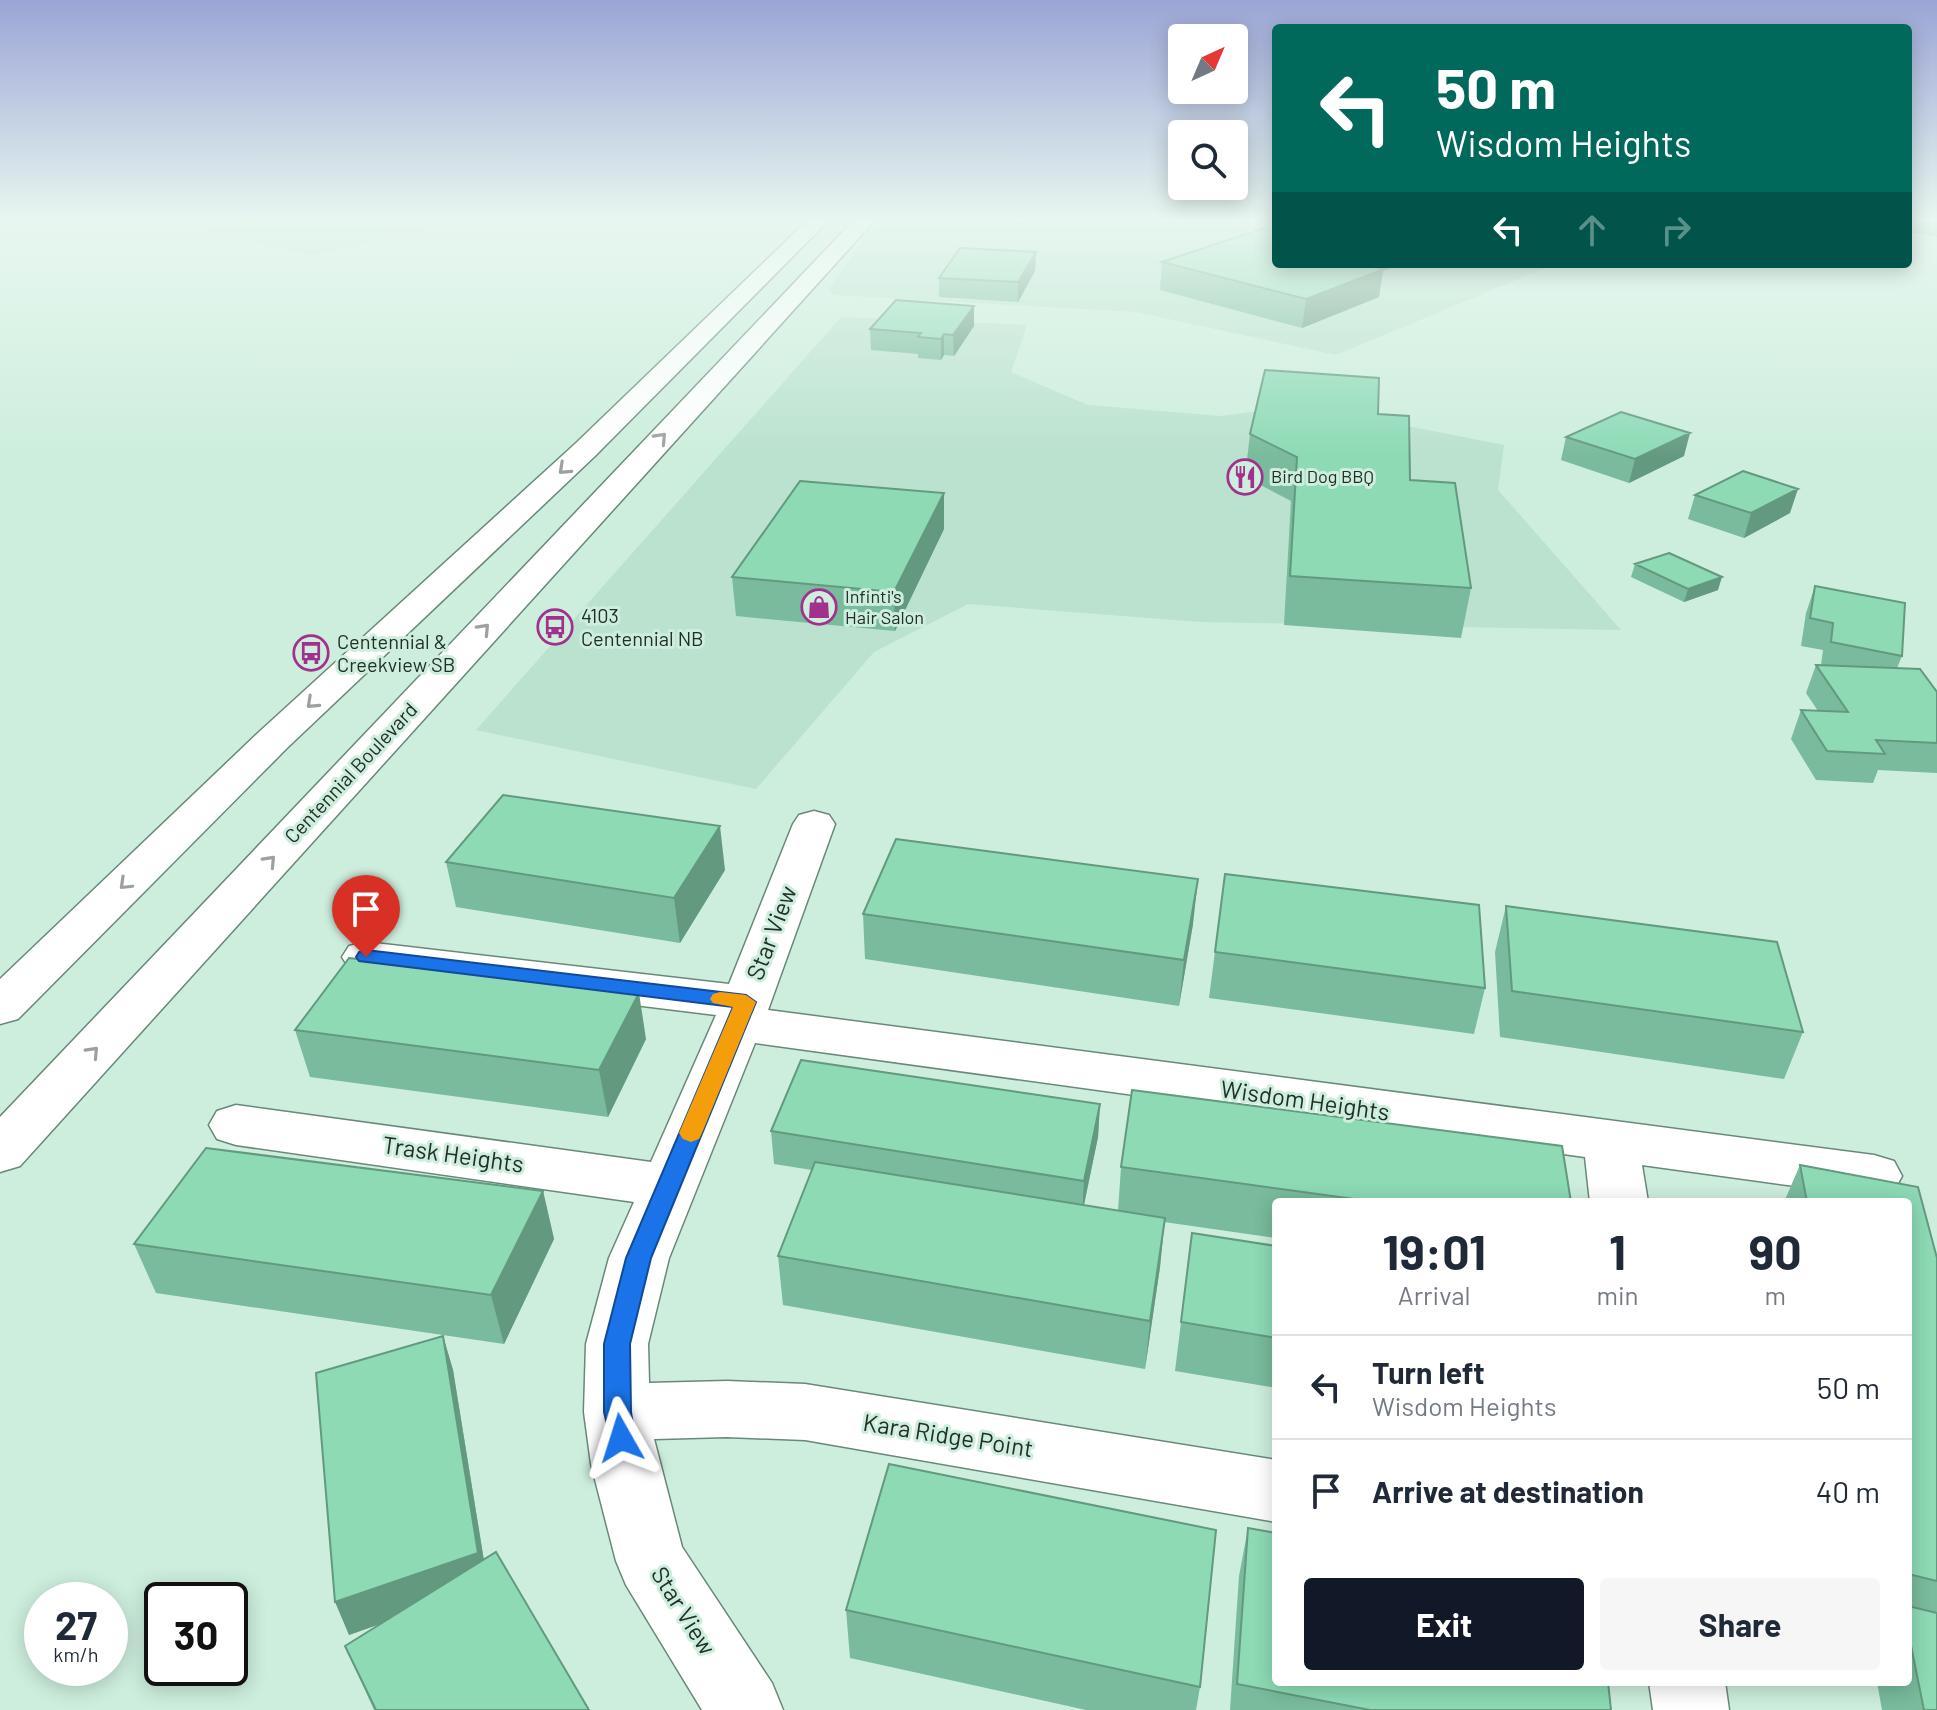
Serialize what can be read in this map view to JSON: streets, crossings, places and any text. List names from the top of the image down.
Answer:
{
  "streets": {
    "main road": [
      "Centennial Boulevard",
      "Star View",
      "Wisdom Heights",
      "Trask Heights",
      "Kara Ridge Point"
    ]
  },
  "crossings": [
    ["Star View", "Wisdom Heights"],
    ["Star View", "Trask Heights"],
    ["Star View", "Kara Ridge Point"]
  ],
  "places": {
    "restaurant": ["Bird Dog BBQ"],
    "shop": ["Infinti's Hair Salon"],
    "bus stop": ["4103 Centennial NB", "Centennial & Creekview SB"]
  },
  "north": "top right",
  "page": {
    "turn": ["50 m", "Wisdom Heights"],
    "eta": [
      "19:01",
      "Arrival",
      "1",
      "min",
      "90",
      "m"
    ],
    "list": [
      {
        "name": "Turn left",
        "note": "Wisdom Heights",
        "value": "50 m"
      },
      {
        "name": "Arrive at destination",
        "value": "40 m"
      }
    ],
    "buttons": ["Exit", "Share"],
    "speed": "27 km/h",
    "limit": "30"
  }
}
